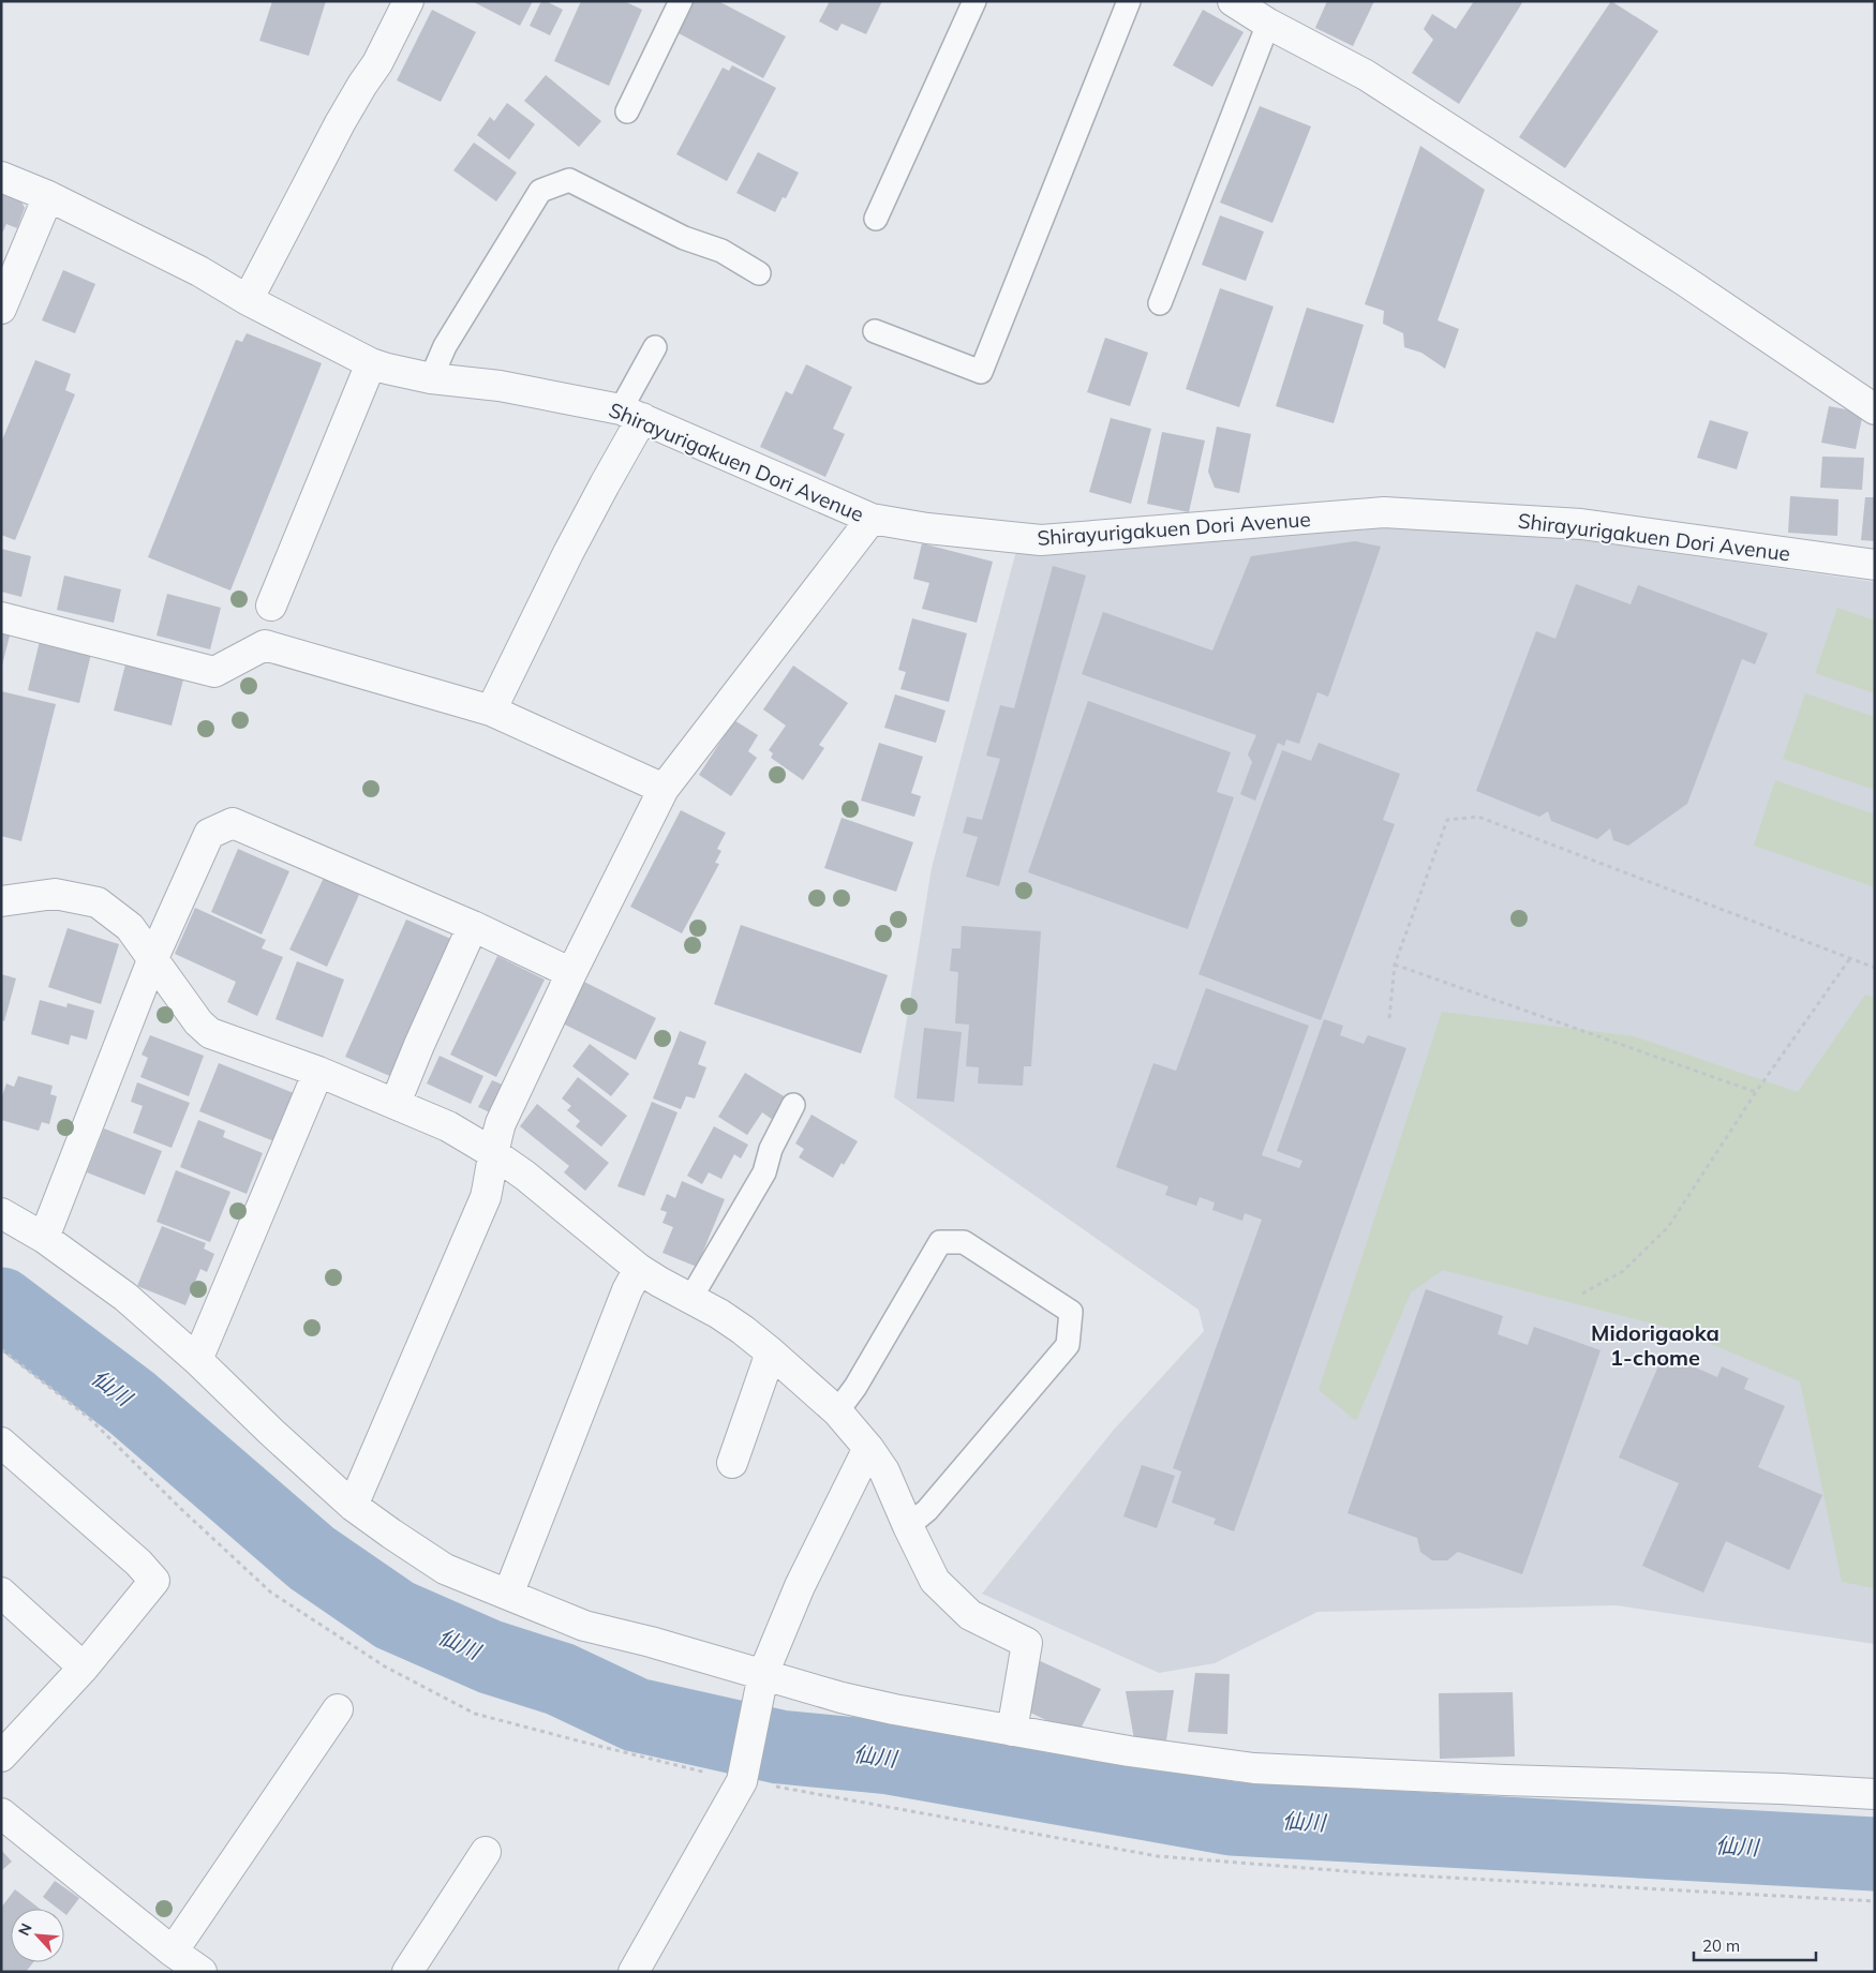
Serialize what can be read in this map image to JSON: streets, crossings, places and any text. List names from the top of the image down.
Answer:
{
  "streets": {
    "street": ["Shirayurigakuen Dori Avenue"]
  },
  "districts": ["Midorigaoka 1-chome"],
  "water": ["仙川"],
  "scale_bar": "20 m",
  "north": "top left"
}
